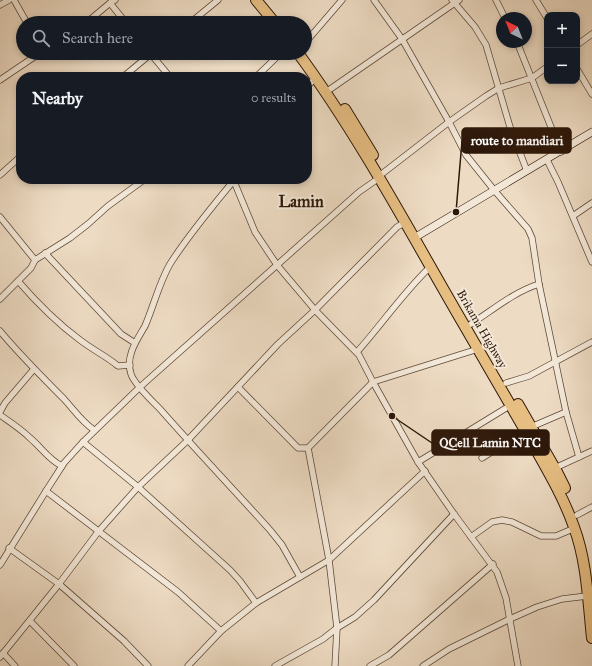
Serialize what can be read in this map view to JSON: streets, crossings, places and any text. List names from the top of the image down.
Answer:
{
  "streets": {
    "highway": ["Brikama Highway"]
  },
  "districts": ["Lamin"],
  "places": ["route to mandiari", "QCell Lamin NTC"],
  "north": "top left",
  "page": {
    "map_buttons": ["+", "−"],
    "search": "Search here",
    "heading": ["Nearby", "0 results"]
  }
}
